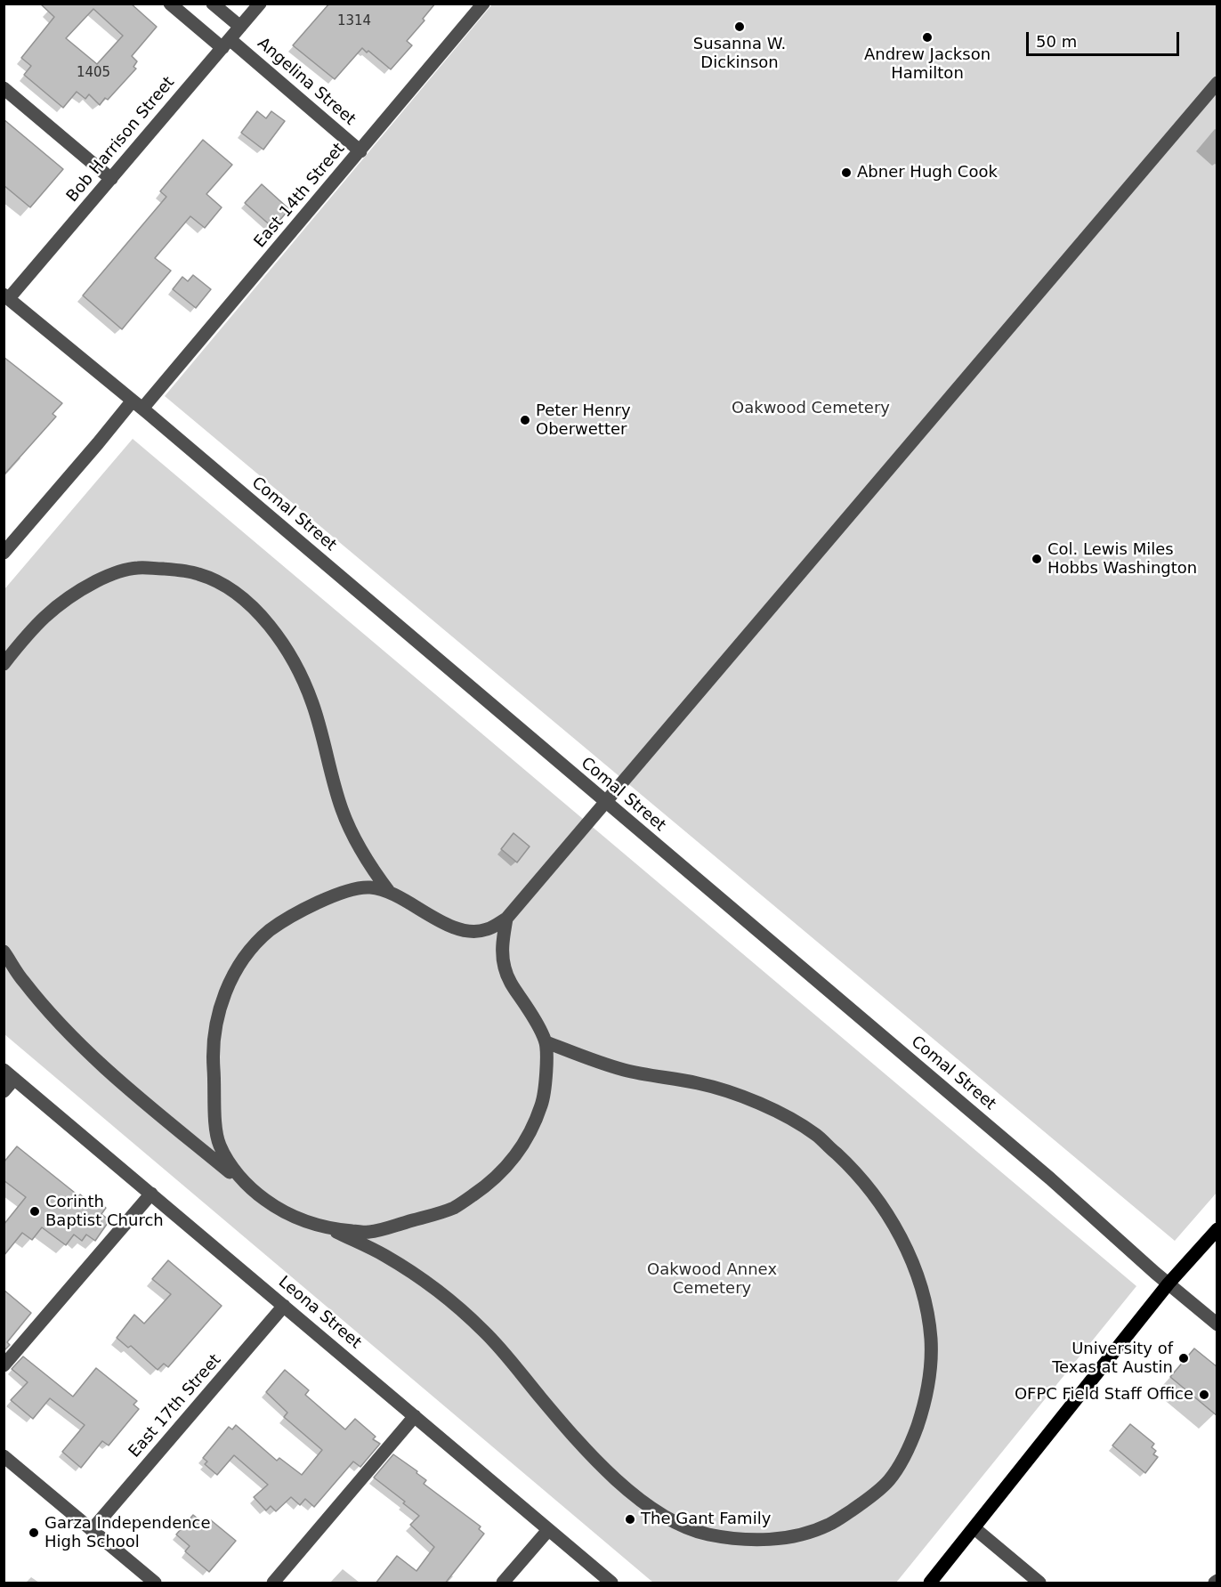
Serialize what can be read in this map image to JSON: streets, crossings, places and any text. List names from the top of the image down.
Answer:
{
  "streets": {
    "street": [
      "Angelina Street",
      "Bob Harrison Street",
      "East 14th Street",
      "Comal Street",
      "Leona Street",
      "East 17th Street"
    ]
  },
  "crossings": [
    ["Angelina Street", "Bob Harrison Street"],
    ["Angelina Street", "East 14th Street"],
    ["Bob Harrison Street", "Comal Street"],
    ["East 14th Street", "Comal Street"],
    ["Leona Street", "East 17th Street"]
  ],
  "parks": ["Oakwood Cemetery", "Oakwood Annex Cemetery"],
  "places": [
    "Susanna W. Dickinson",
    "Andrew Jackson Hamilton",
    "Abner Hugh Cook",
    "Peter Henry Oberwetter",
    "Col. Lewis Miles Hobbs Washington",
    "Corinth Baptist Church",
    "University of Texas at Austin",
    "OFPC Field Staff Office",
    "The Gant Family",
    "Garza Independence High School"
  ],
  "house_numbers": ["1314", "1405"],
  "scale_bar": "50 m"
}
